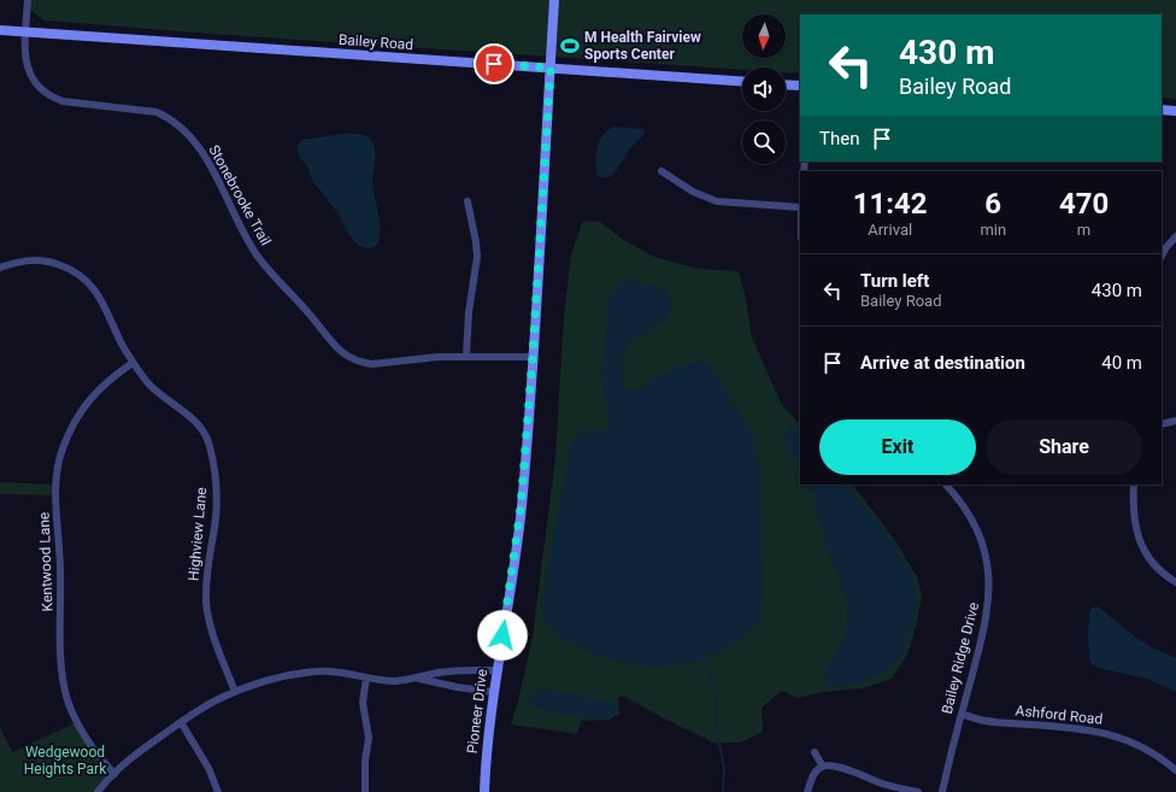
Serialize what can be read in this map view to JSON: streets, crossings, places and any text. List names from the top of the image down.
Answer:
{
  "streets": {
    "street": [
      "Bailey Road",
      "Stonebrooke Trail",
      "Highview Lane",
      "Kentwood Lane",
      "Bailey Ridge Drive",
      "Pioneer Drive",
      "Ashford Road"
    ]
  },
  "crossings": [
    ["Bailey Road", "Stonebrooke Trail"],
    ["Bailey Road", "Pioneer Drive"],
    ["Stonebrooke Trail", "Pioneer Drive"],
    ["Highview Lane", "Kentwood Lane"],
    ["Bailey Ridge Drive", "Ashford Road"]
  ],
  "parks": ["Wedgewood Heights Park"],
  "places": {
    "sports": ["M Health Fairview Sports Center"]
  },
  "north": "bottom",
  "page": {
    "turn": ["430 m", "Bailey Road"],
    "then": "Then",
    "eta": [
      "11:42",
      "Arrival",
      "6",
      "min",
      "470",
      "m"
    ],
    "list": [
      {
        "name": "Turn left",
        "note": "Bailey Road",
        "value": "430 m"
      },
      {
        "name": "Arrive at destination",
        "value": "40 m"
      }
    ],
    "buttons": ["Exit", "Share"]
  }
}
